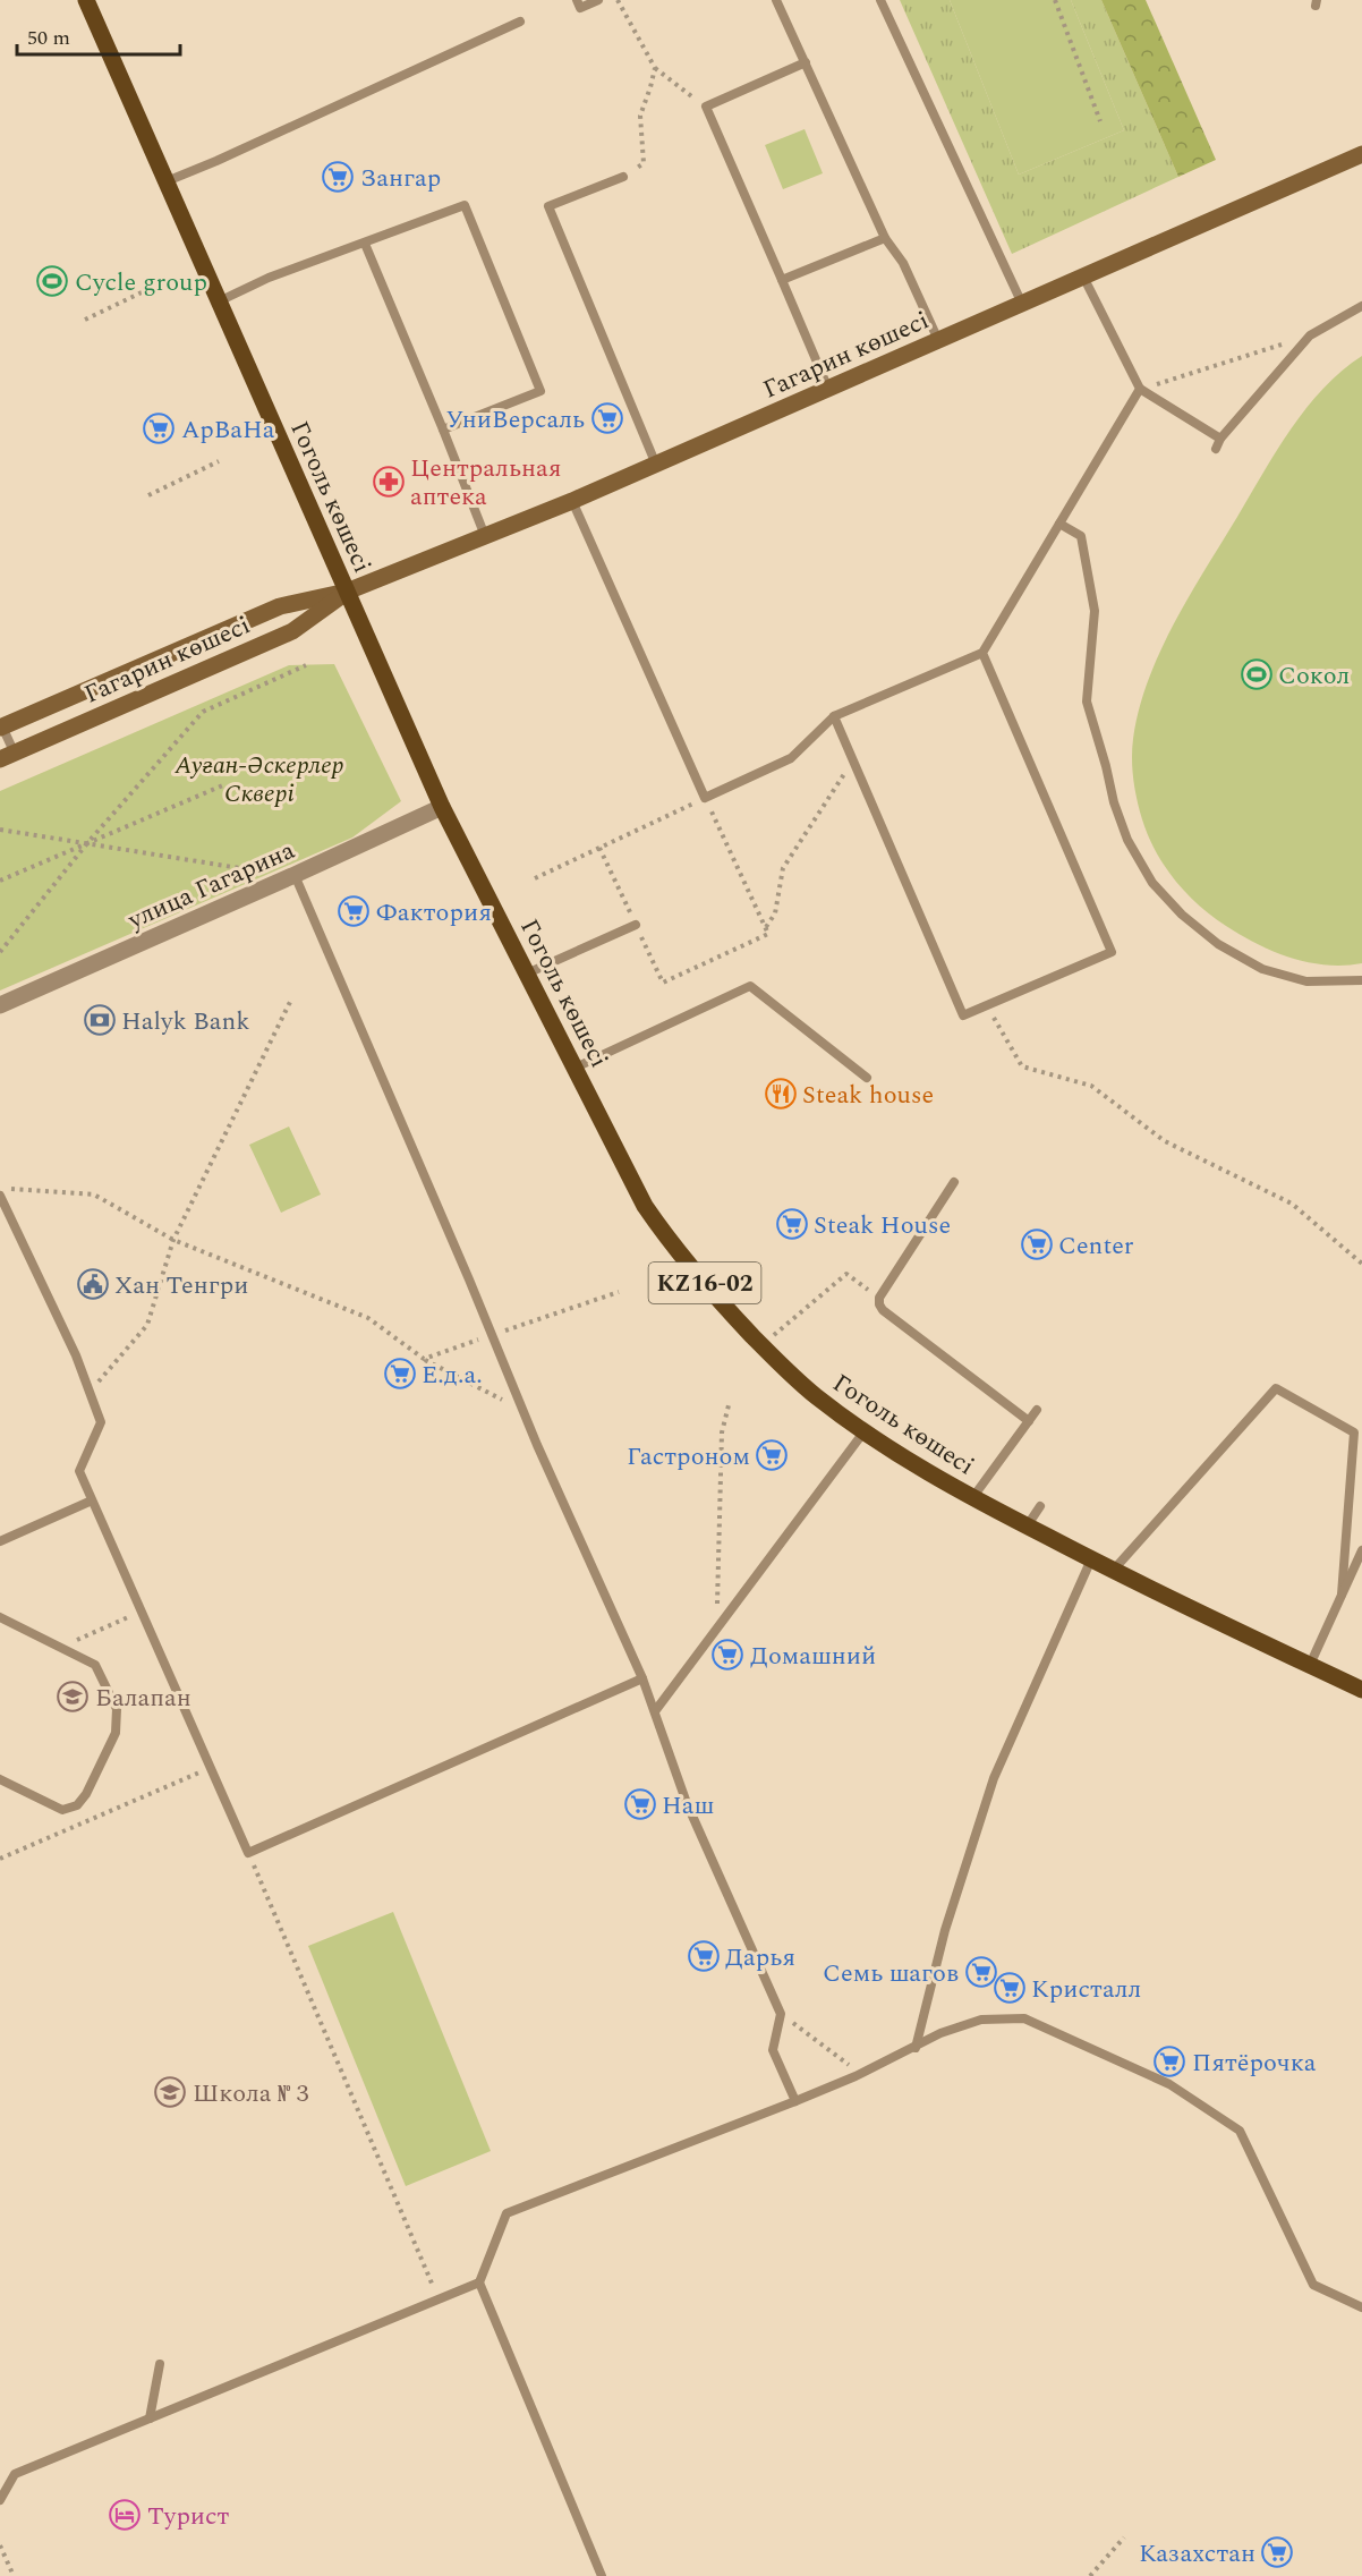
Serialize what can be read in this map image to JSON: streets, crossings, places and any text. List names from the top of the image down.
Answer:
{
  "streets": {
    "main road": ["Гоголь көшесі", "KZ16-02"],
    "street": ["Гагарин көшесі", "улица Гагарина"]
  },
  "crossings": [
    ["Гагарин көшесі", "Гоголь көшесі"],
    ["Гоголь көшесі", "улица Гагарина"]
  ],
  "parks": ["Ауған-Әскерлер Сквері"],
  "places": {
    "supermarket": [
      "Зангар",
      "УниВерсаль",
      "АрВаНа",
      "Фактория",
      "Steak House",
      "Center",
      "Е.д.а.",
      "Гастроном",
      "Домашний",
      "Наш",
      "Дарья",
      "Семь шагов",
      "Кристалл",
      "Пятёрочка",
      "Казахстан"
    ],
    "sports": ["Cycle group", "Сокол"],
    "pharmacy": ["Центральная аптека"],
    "bank": ["Halyk Bank"],
    "restaurant": ["Steak house"],
    "public building": ["Хан Тенгри"],
    "school or university": ["Балапан", "Школа № 3"],
    "hotel": ["Турист"]
  },
  "scale_bar": "50 m"
}
